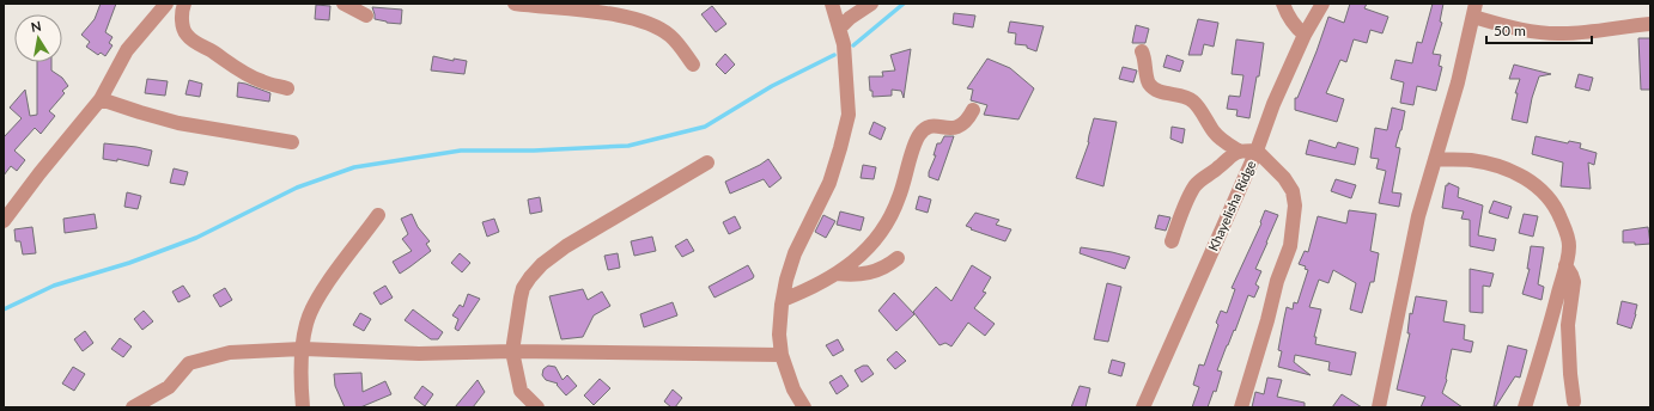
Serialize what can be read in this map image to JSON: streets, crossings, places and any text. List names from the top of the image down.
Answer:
{
  "streets": {
    "street": ["Khayelisha Ridge"]
  },
  "scale_bar": "50 m",
  "north": "top"
}
